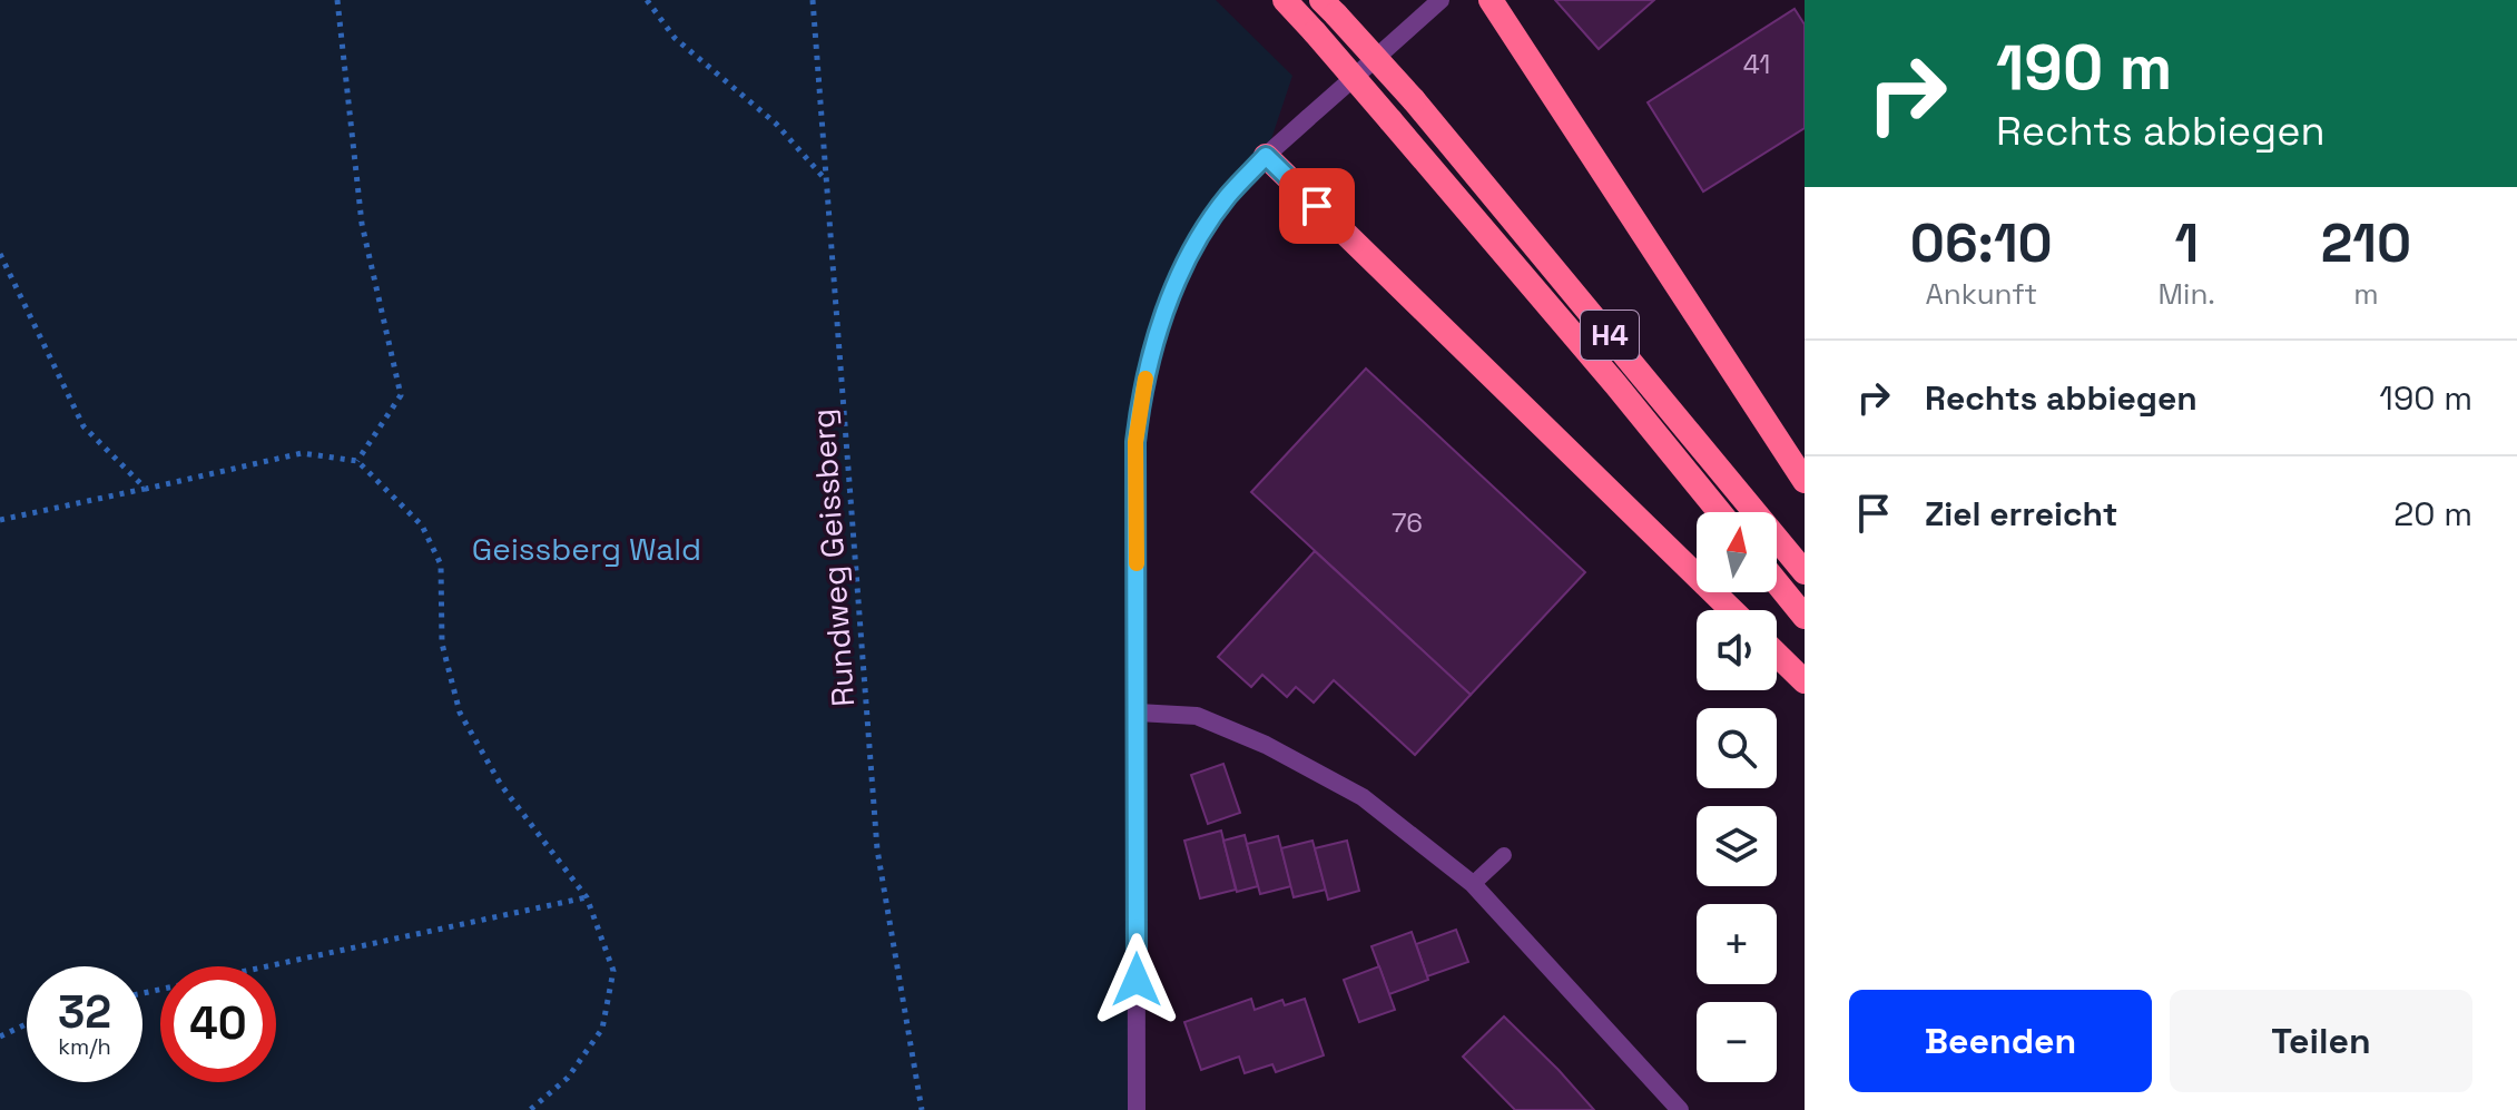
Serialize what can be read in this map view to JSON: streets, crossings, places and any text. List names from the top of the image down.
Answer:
{
  "streets": {
    "highway": ["H4"],
    "path": ["Rundweg Geissberg"]
  },
  "parks": ["Geissberg Wald"],
  "house_numbers": ["41", "76"],
  "north": "top",
  "page": {
    "turn": ["190 m", "Rechts abbiegen"],
    "eta": [
      "06:10",
      "Ankunft",
      "1",
      "Min.",
      "210",
      "m"
    ],
    "list": [
      {
        "name": "Rechts abbiegen",
        "value": "190 m"
      },
      {
        "name": "Ziel erreicht",
        "value": "20 m"
      }
    ],
    "map_buttons": ["+", "−"],
    "speed": "32 km/h",
    "limit": "40",
    "buttons": ["Beenden", "Teilen"]
  }
}
